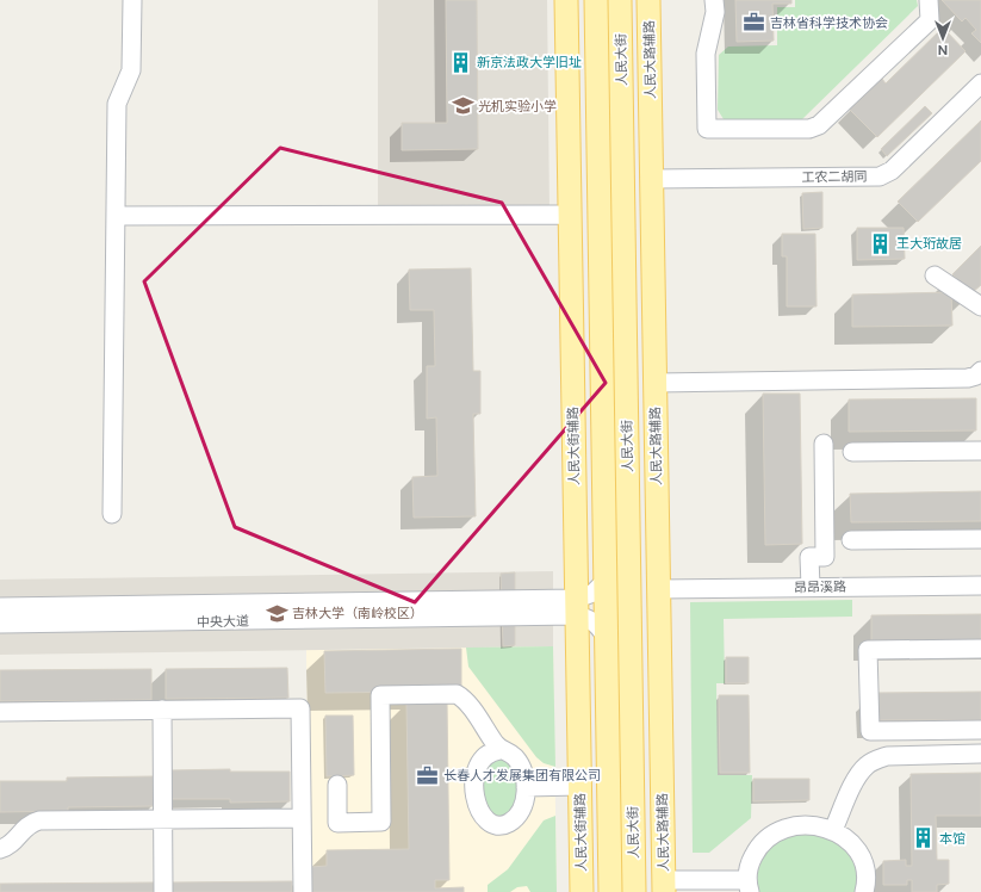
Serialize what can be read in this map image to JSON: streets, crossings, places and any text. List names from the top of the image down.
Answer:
{
  "streets": {
    "main road": ["人民大街", "人民大路辅路", "人民大街辅路"],
    "street": ["工农二胡同", "昂昂溪路", "中央大道"]
  },
  "crossings": [
    ["人民大街", "中央大道"],
    ["人民大路辅路", "工农二胡同"],
    ["人民大路辅路", "昂昂溪路"],
    ["人民大街辅路", "中央大道"]
  ],
  "places": {
    "office": ["吉林省科学技术协会", "长春人才发展集团有限公司"],
    "building": ["新京法政大学旧址", "王大珩故居", "本馆"],
    "school or university": ["光机实验小学", "吉林大学（南岭校区）"]
  },
  "north": "bottom"
}
